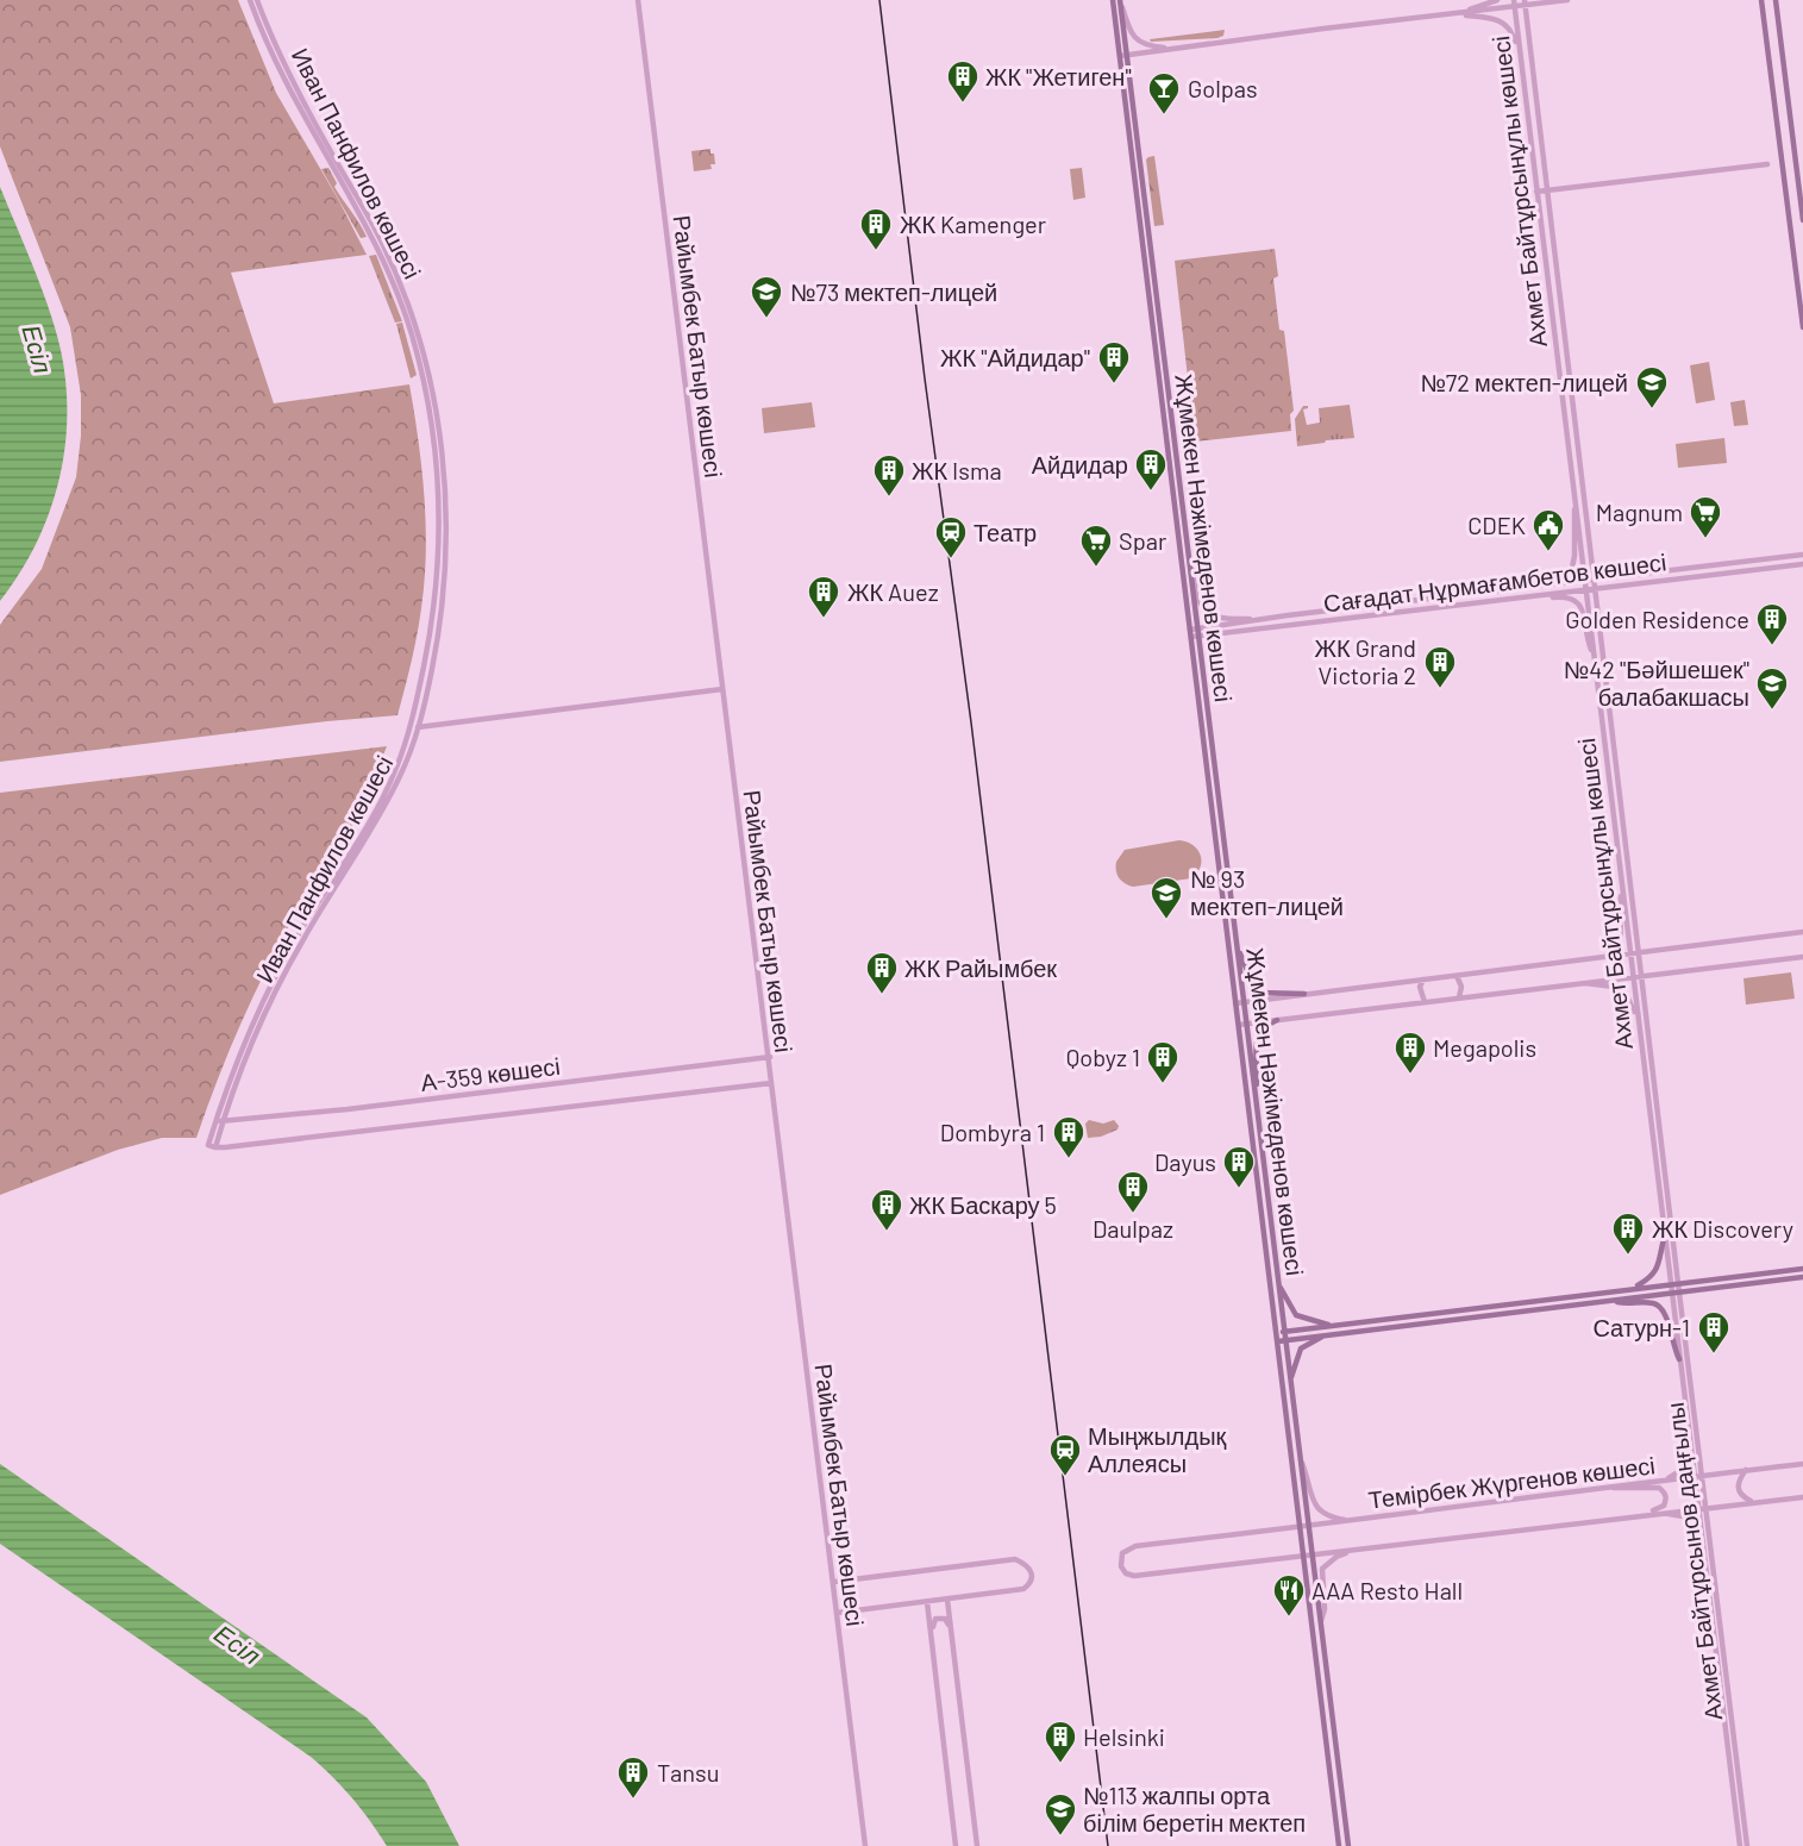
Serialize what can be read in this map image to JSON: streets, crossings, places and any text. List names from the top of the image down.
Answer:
{
  "streets": {
    "main road": ["Жұмекен Нәжімеденов көшесі"],
    "street": [
      "Иван Панфилов көшесі",
      "Ахмет Байтұрсынұлы көшесі",
      "Райымбек Батыр көшесі",
      "Сағадат Нұрмағамбетов көшесі",
      "А-359 көшесі",
      "Темірбек Жүргенов көшесі",
      "Ахмет Байтұрсынов даңғылы"
    ]
  },
  "crossings": [
    ["Иван Панфилов көшесі", "А-359 көшесі"],
    ["Ахмет Байтұрсынұлы көшесі", "Сағадат Нұрмағамбетов көшесі"],
    ["Ахмет Байтұрсынұлы көшесі", "Ахмет Байтұрсынов даңғылы"],
    ["Райымбек Батыр көшесі", "А-359 көшесі"],
    ["Жұмекен Нәжімеденов көшесі", "Сағадат Нұрмағамбетов көшесі"],
    ["Жұмекен Нәжімеденов көшесі", "Темірбек Жүргенов көшесі"],
    ["Темірбек Жүргенов көшесі", "Ахмет Байтұрсынов даңғылы"]
  ],
  "water": ["Есіл"],
  "places": {
    "building": [
      "ЖК \"Жетиген\"",
      "ЖК Kamenger",
      "ЖК \"Айдидар\"",
      "Айдидар",
      "ЖК Isma",
      "ЖК Auez",
      "Golden Residence",
      "ЖК Grand Victoria 2",
      "ЖК Райымбек",
      "Megapolis",
      "Qobyz 1",
      "Dombyra 1",
      "Dayus",
      "Daulpaz",
      "ЖК Баскару 5",
      "ЖК Discovery",
      "Сатурн-1",
      "Helsinki",
      "Tansu"
    ],
    "bar": ["Golpas"],
    "school or university": [
      "№73 мектеп-лицей",
      "№72 мектеп-лицей",
      "№42 \"Бәйшешек\" балабакшасы",
      "№ 93 мектеп-лицей",
      "№113 жалпы орта білім беретін мектеп"
    ],
    "supermarket": ["Magnum", "Spar"],
    "public building": ["CDEK"],
    "station": ["Театр", "Мыңжылдық Аллеясы"],
    "restaurant": ["AAA Resto Hall"]
  }
}
